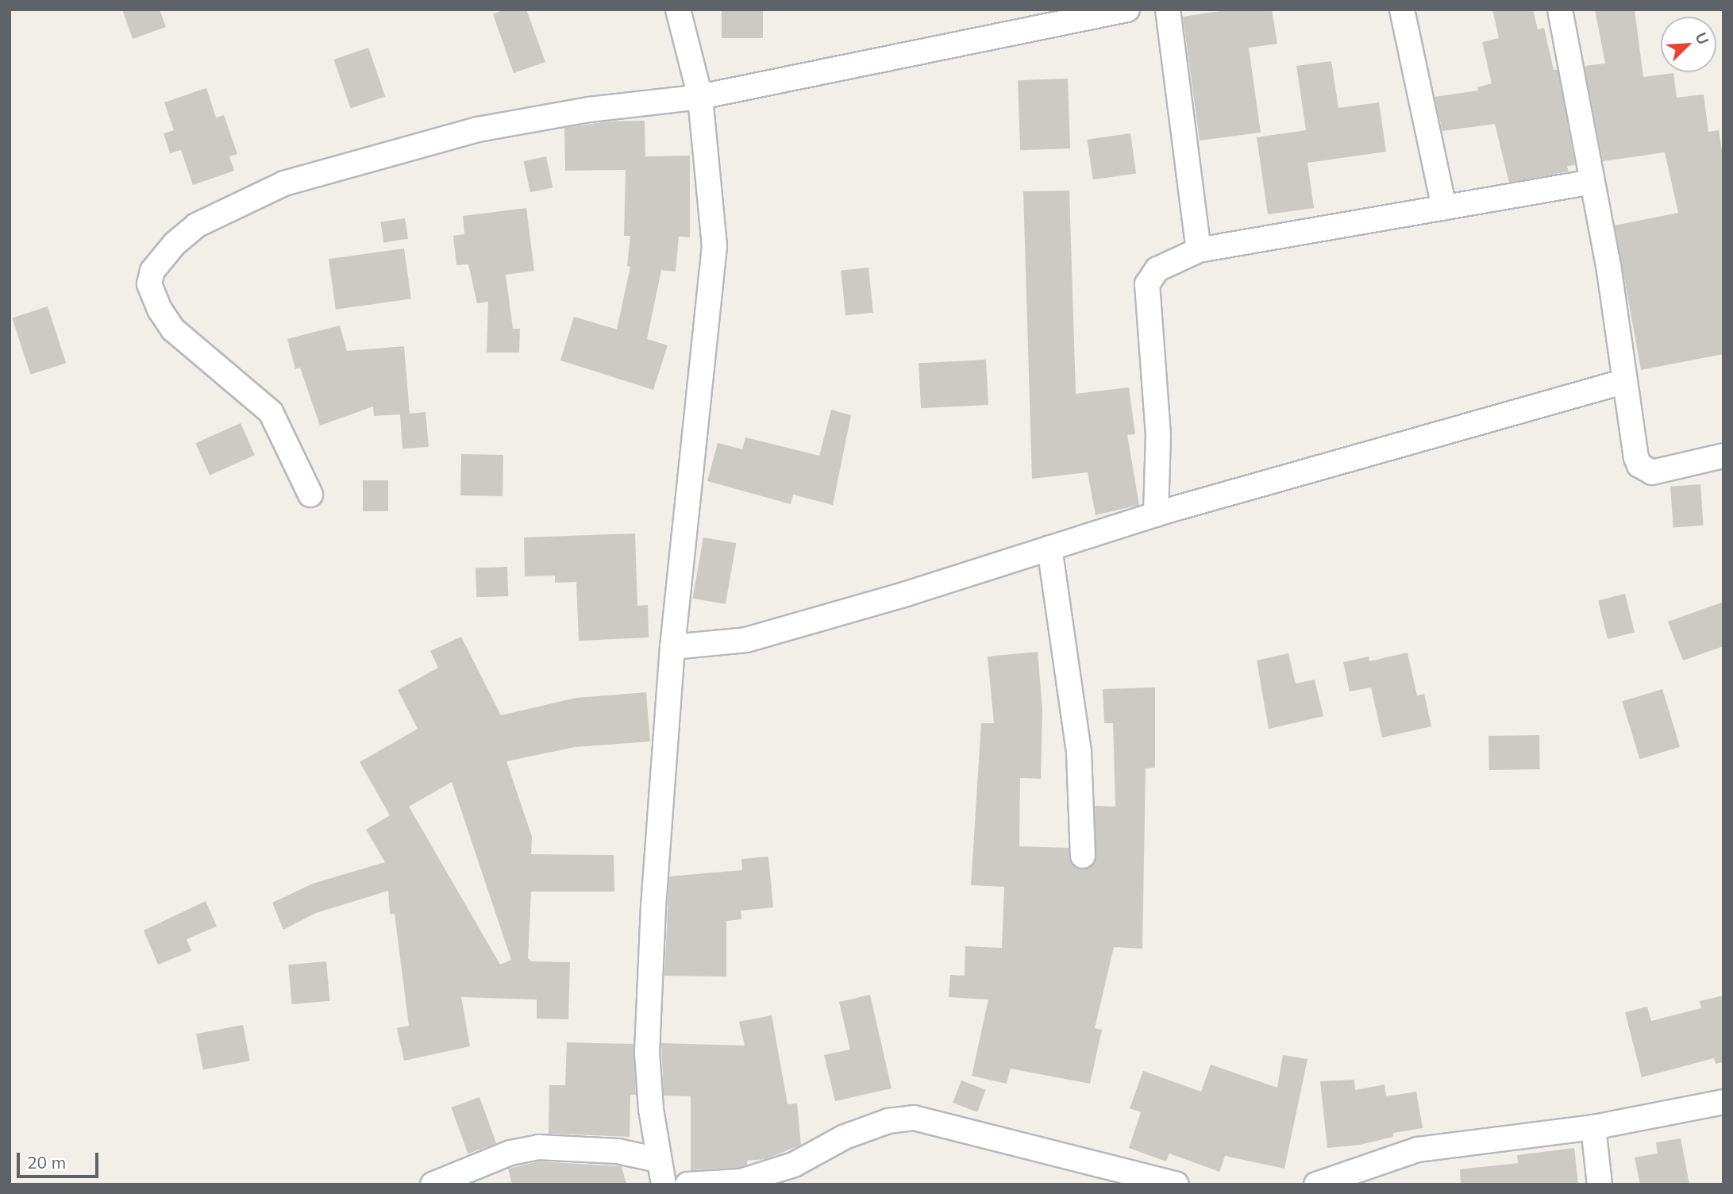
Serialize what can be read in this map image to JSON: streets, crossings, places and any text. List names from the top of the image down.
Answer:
{
  "scale_bar": "20 m",
  "north": "top right"
}
